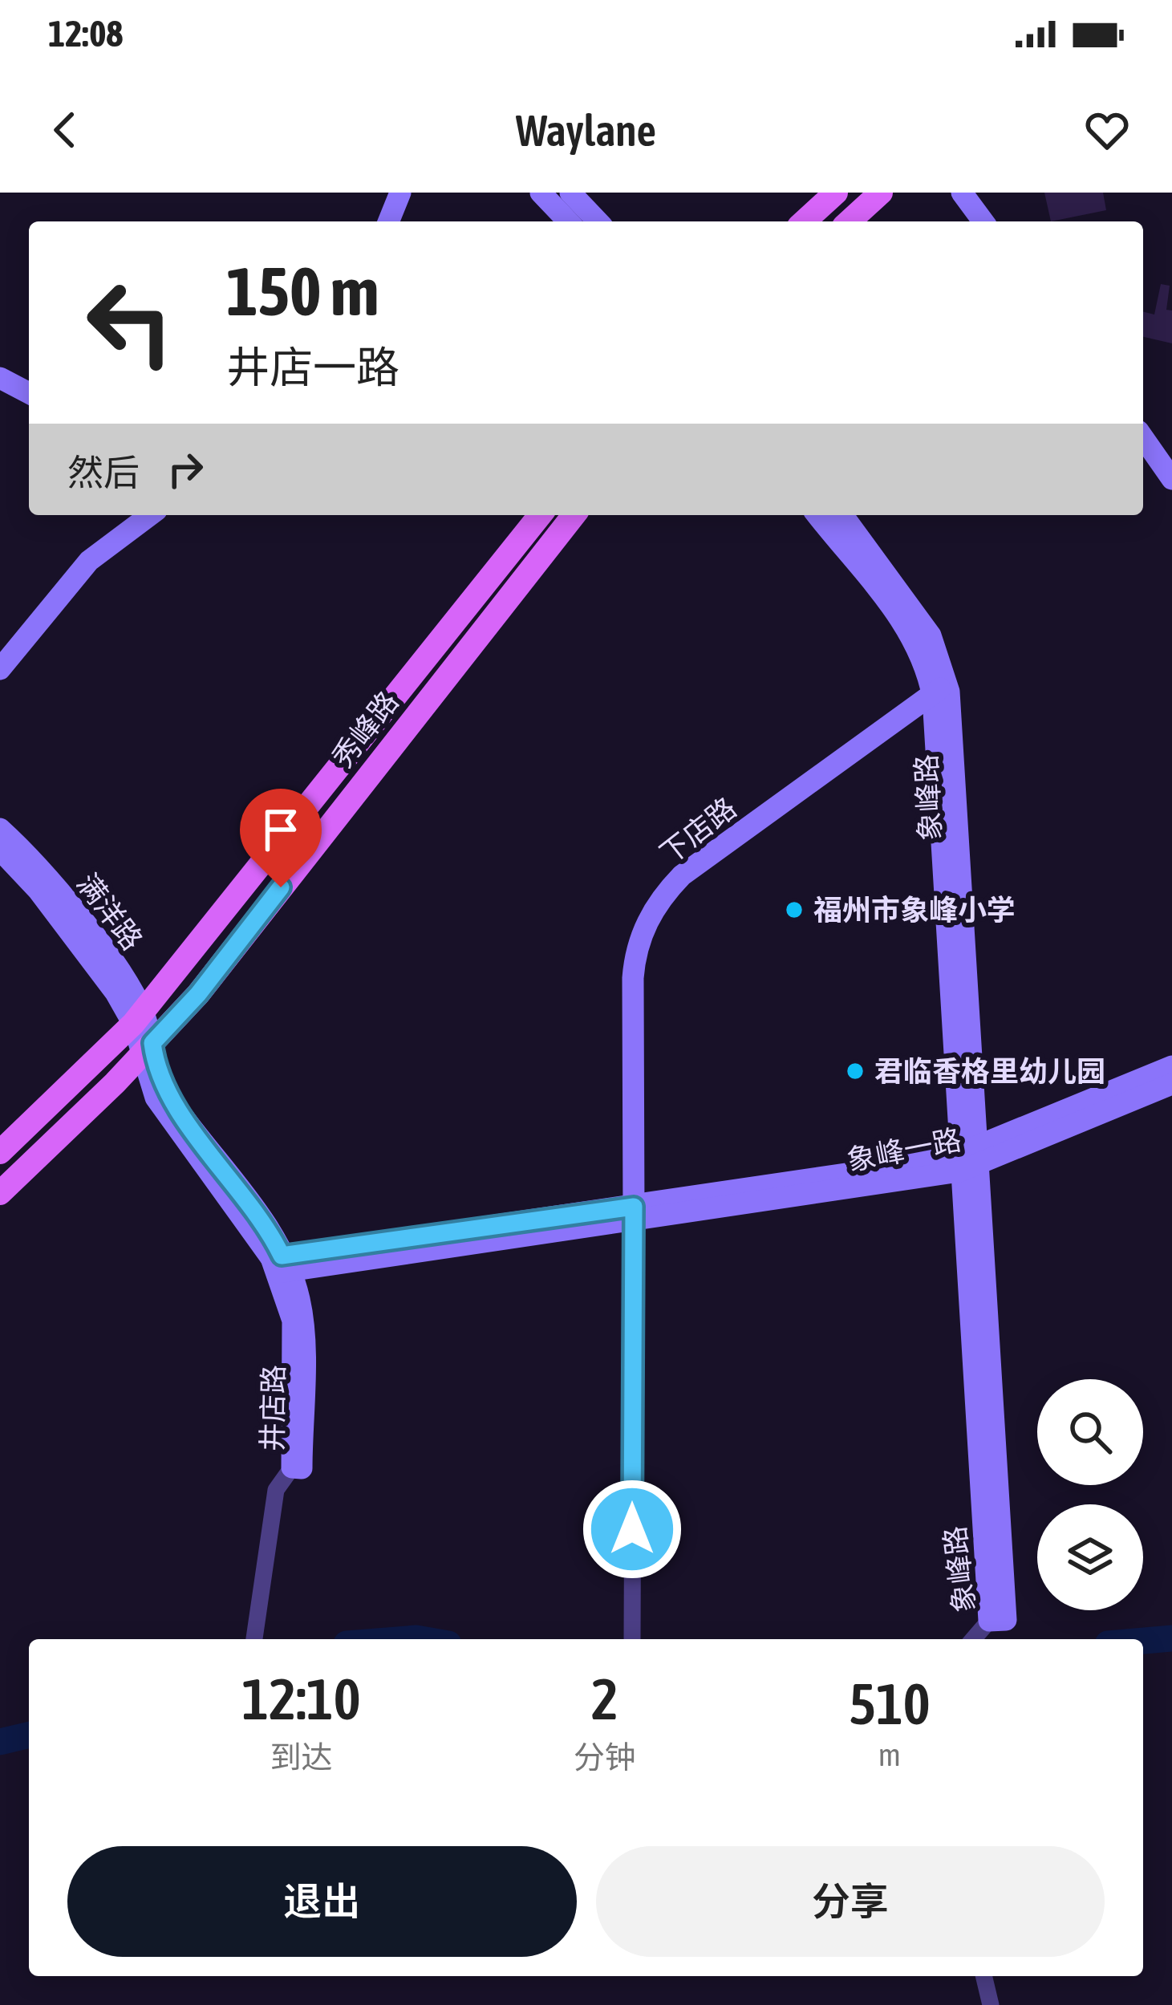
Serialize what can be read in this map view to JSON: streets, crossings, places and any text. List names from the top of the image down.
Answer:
{
  "streets": {
    "main road": [
      "秀峰路",
      "象峰路",
      "下店路",
      "满洋路",
      "象峰一路",
      "井店路"
    ]
  },
  "crossings": [
    ["秀峰路", "井店路"],
    ["象峰路", "下店路"],
    ["象峰路", "象峰一路"],
    ["下店路", "象峰一路"],
    ["满洋路", "井店路"],
    ["象峰一路", "井店路"]
  ],
  "places": ["福州市象峰小学", "君临香格里幼儿园"],
  "page": {
    "status": "12:08",
    "header": "Waylane",
    "turn": ["150 m", "井店一路"],
    "then": "然后",
    "eta": [
      "12:10",
      "到达",
      "2",
      "分钟",
      "510",
      "m"
    ],
    "buttons": ["退出", "分享"]
  }
}
